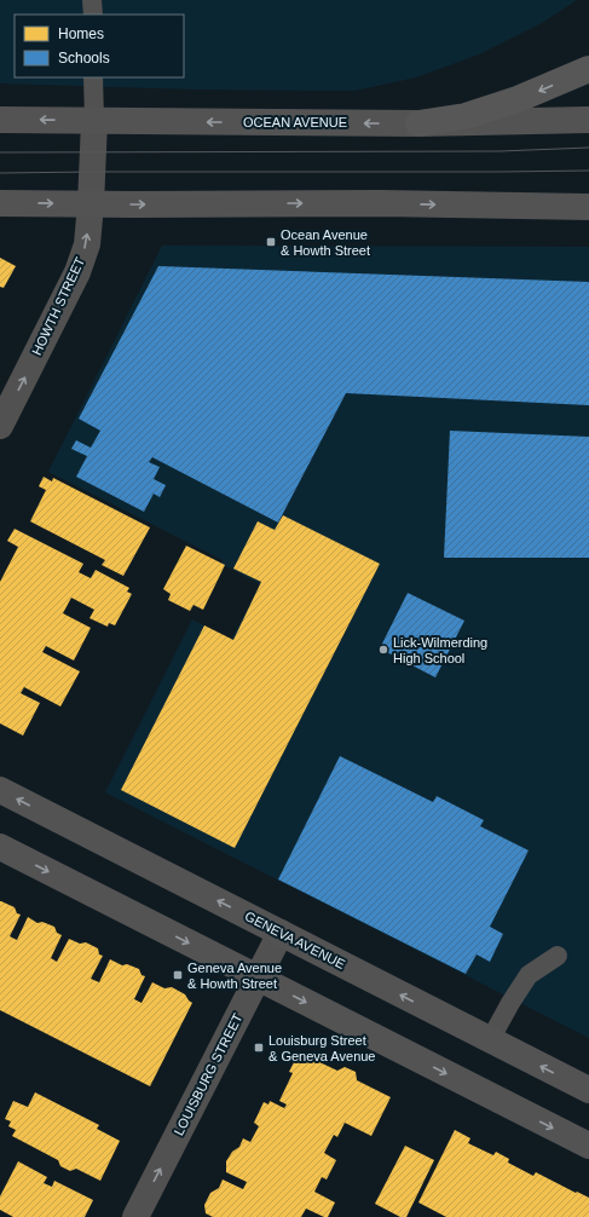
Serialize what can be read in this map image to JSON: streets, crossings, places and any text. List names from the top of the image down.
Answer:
{
  "streets": {
    "main road": ["OCEAN AVENUE", "GENEVA AVENUE"],
    "street": ["HOWTH STREET", "LOUISBURG STREET"]
  },
  "crossings": [
    ["OCEAN AVENUE", "HOWTH STREET"],
    ["GENEVA AVENUE", "LOUISBURG STREET"]
  ],
  "one_way": ["HOWTH STREET", "LOUISBURG STREET"],
  "places": {
    "transit": ["Ocean Avenue & Howth Street", "Geneva Avenue & Howth Street", "Louisburg Street & Geneva Avenue"],
    "other": ["Lick-Wilmerding High School"]
  },
  "legend": ["Homes", "Schools"]
}
